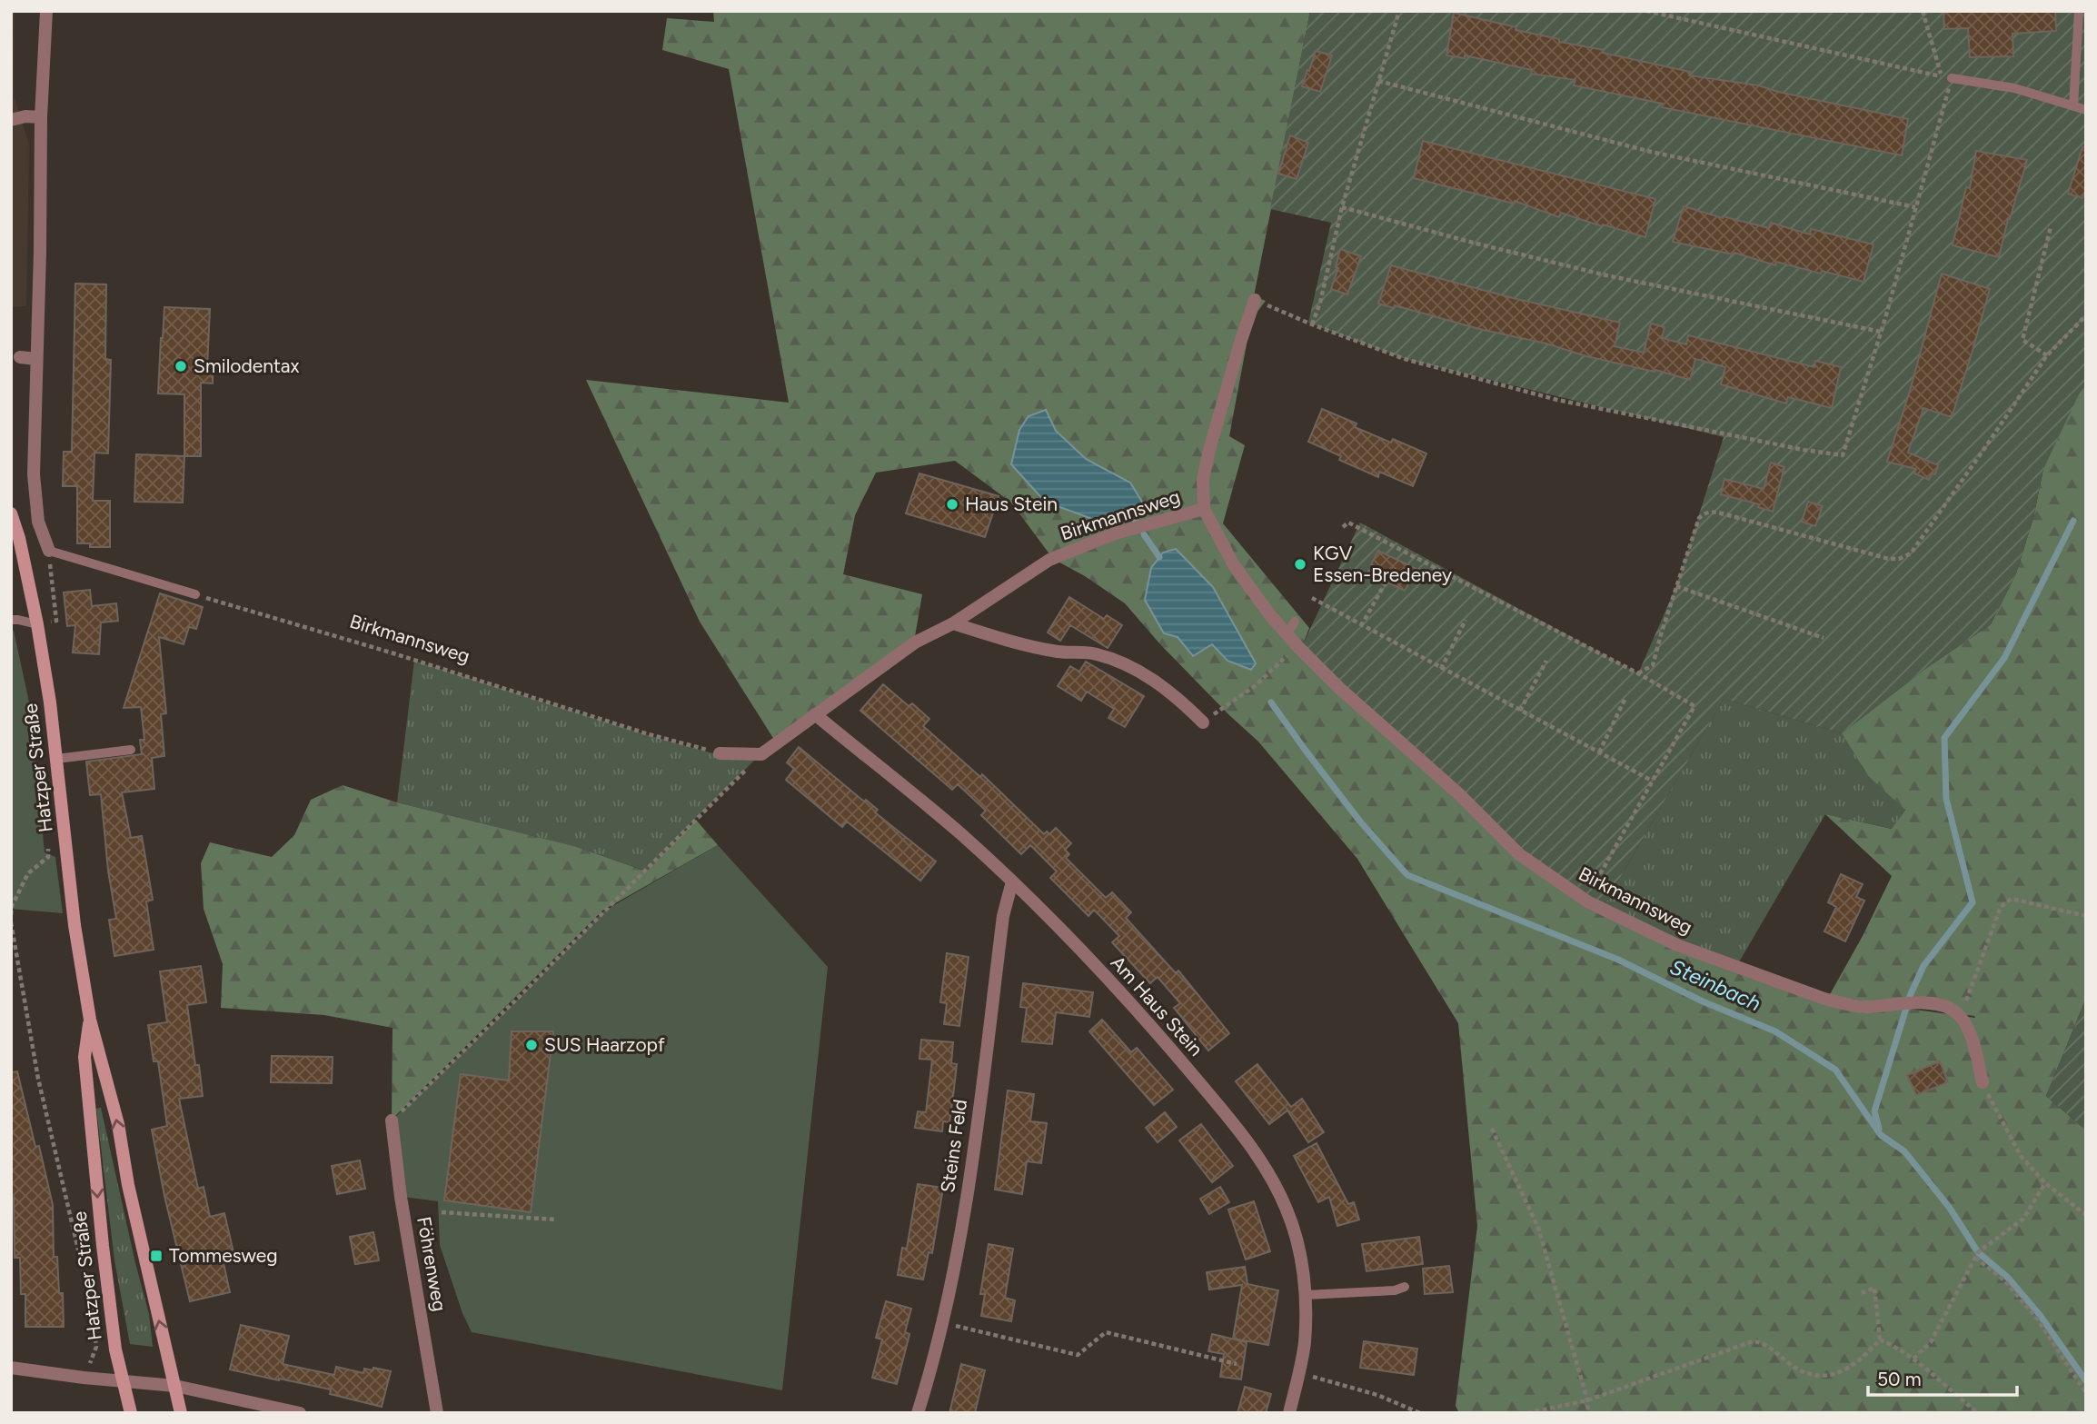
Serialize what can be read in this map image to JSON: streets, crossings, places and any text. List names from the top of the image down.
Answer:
{
  "streets": {
    "main road": ["Hatzper Straße"],
    "street": [
      "Birkmannsweg",
      "Am Haus Stein",
      "Steins Feld",
      "Föhrenweg"
    ]
  },
  "crossings": [
    ["Birkmannsweg", "Am Haus Stein"],
    ["Am Haus Stein", "Steins Feld"]
  ],
  "water": ["Steinbach"],
  "places": {
    "other": [
      "Smilodentax",
      "Haus Stein",
      "KGV Essen-Bredeney",
      "SUS Haarzopf"
    ],
    "transit": ["Tommesweg"]
  },
  "scale_bar": "50 m"
}
